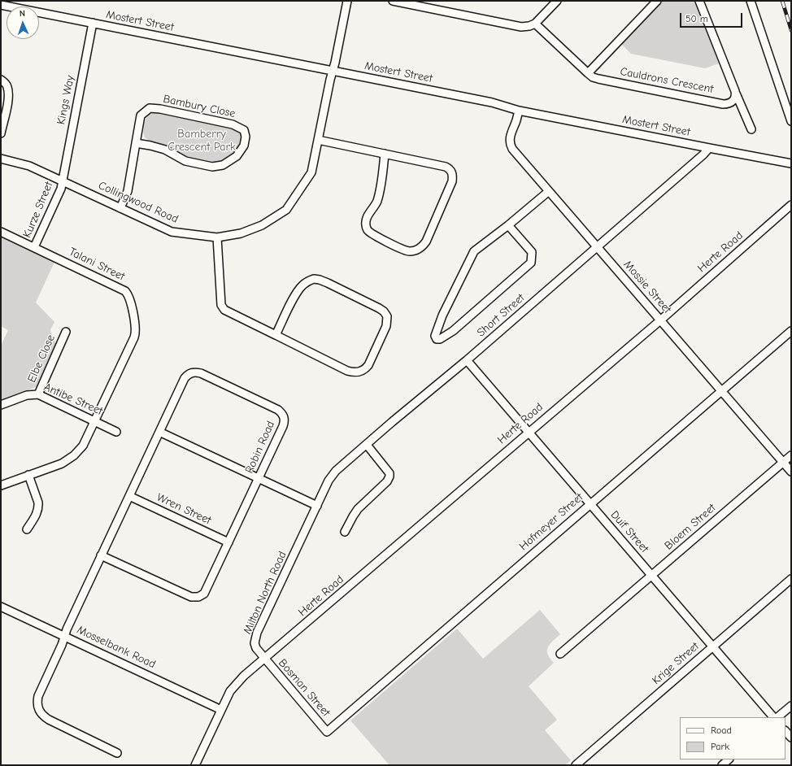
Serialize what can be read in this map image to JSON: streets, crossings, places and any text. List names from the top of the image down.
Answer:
{
  "streets": {
    "street": [
      "Mostert Street",
      "Cauldrons Crescent",
      "Kings Way",
      "Bambury Close",
      "Collingwood Road",
      "Kurze Street",
      "Herte Road",
      "Talani Street",
      "Mossie Street",
      "Short Street",
      "Elbe Close",
      "Antibe Street",
      "Robin Road",
      "Wren Street",
      "Hofmeyer Street",
      "Bloem Street",
      "Duif Street",
      "Milton North Road",
      "Mosselbank Road",
      "Krige Street",
      "Bosman Street"
    ]
  },
  "crossings": [
    ["Mostert Street", "Kings Way"],
    ["Mostert Street", "Collingwood Road"],
    ["Mostert Street", "Mossie Street"],
    ["Mostert Street", "Short Street"],
    ["Kings Way", "Collingwood Road"],
    ["Kings Way", "Kurze Street"],
    ["Bambury Close", "Collingwood Road"],
    ["Collingwood Road", "Kurze Street"],
    ["Kurze Street", "Talani Street"],
    ["Herte Road", "Mossie Street"],
    ["Herte Road", "Duif Street"],
    ["Herte Road", "Milton North Road"],
    ["Herte Road", "Bosman Street"],
    ["Talani Street", "Antibe Street"],
    ["Mossie Street", "Short Street"],
    ["Mossie Street", "Hofmeyer Street"],
    ["Mossie Street", "Bloem Street"],
    ["Short Street", "Duif Street"],
    ["Short Street", "Milton North Road"],
    ["Elbe Close", "Antibe Street"],
    ["Robin Road", "Wren Street"],
    ["Robin Road", "Mosselbank Road"],
    ["Hofmeyer Street", "Duif Street"],
    ["Hofmeyer Street", "Bosman Street"],
    ["Bloem Street", "Duif Street"],
    ["Duif Street", "Krige Street"],
    ["Milton North Road", "Bosman Street"]
  ],
  "parks": ["Bamberry Crescent Park"],
  "legend": ["Road", "Park"],
  "scale_bar": "50 m",
  "north": "top"
}
